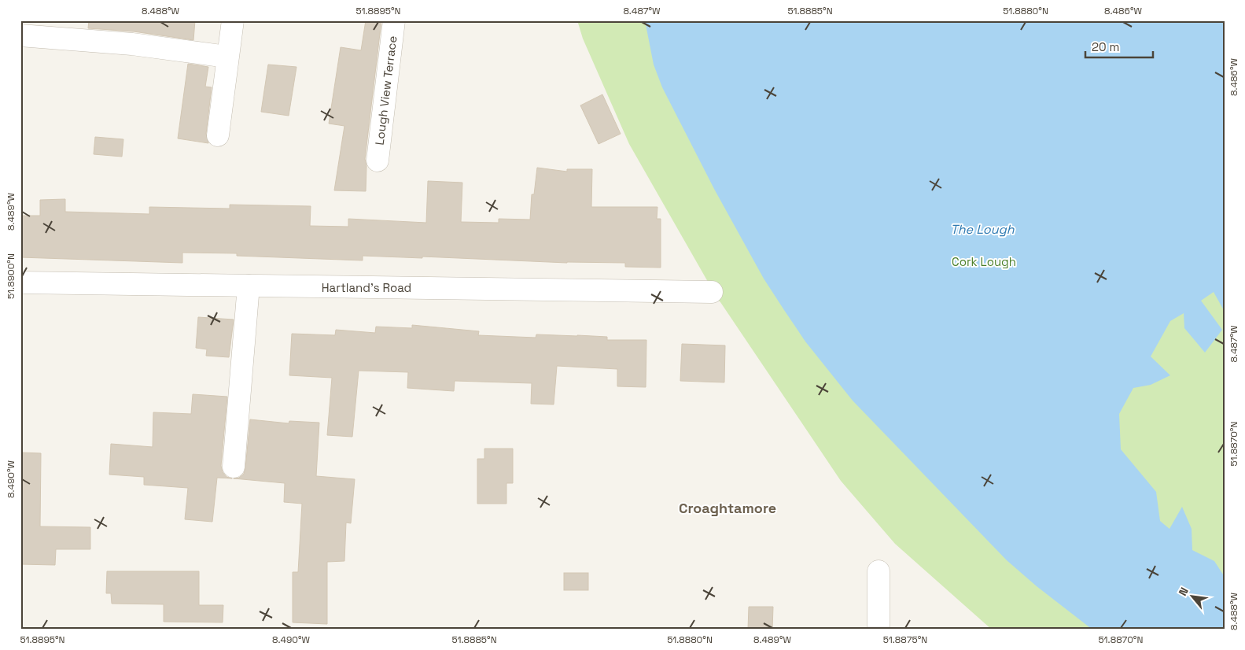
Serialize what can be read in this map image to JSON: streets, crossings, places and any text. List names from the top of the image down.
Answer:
{
  "streets": {
    "street": ["Lough View Terrace", "Hartland's Road"]
  },
  "districts": ["Croaghtamore"],
  "water": ["The Lough"],
  "parks": ["Cork Lough"],
  "scale_bar": "20 m",
  "north": "top left",
  "coordinates": [
    "8.488°W",
    "51.8895°N",
    "8.487°W",
    "51.8885°N",
    "51.8880°N",
    "8.486°W",
    "8.489°W",
    "51.8900°N",
    "51.8870°N",
    "8.490°W",
    "51.8875°N"
  ]
}
